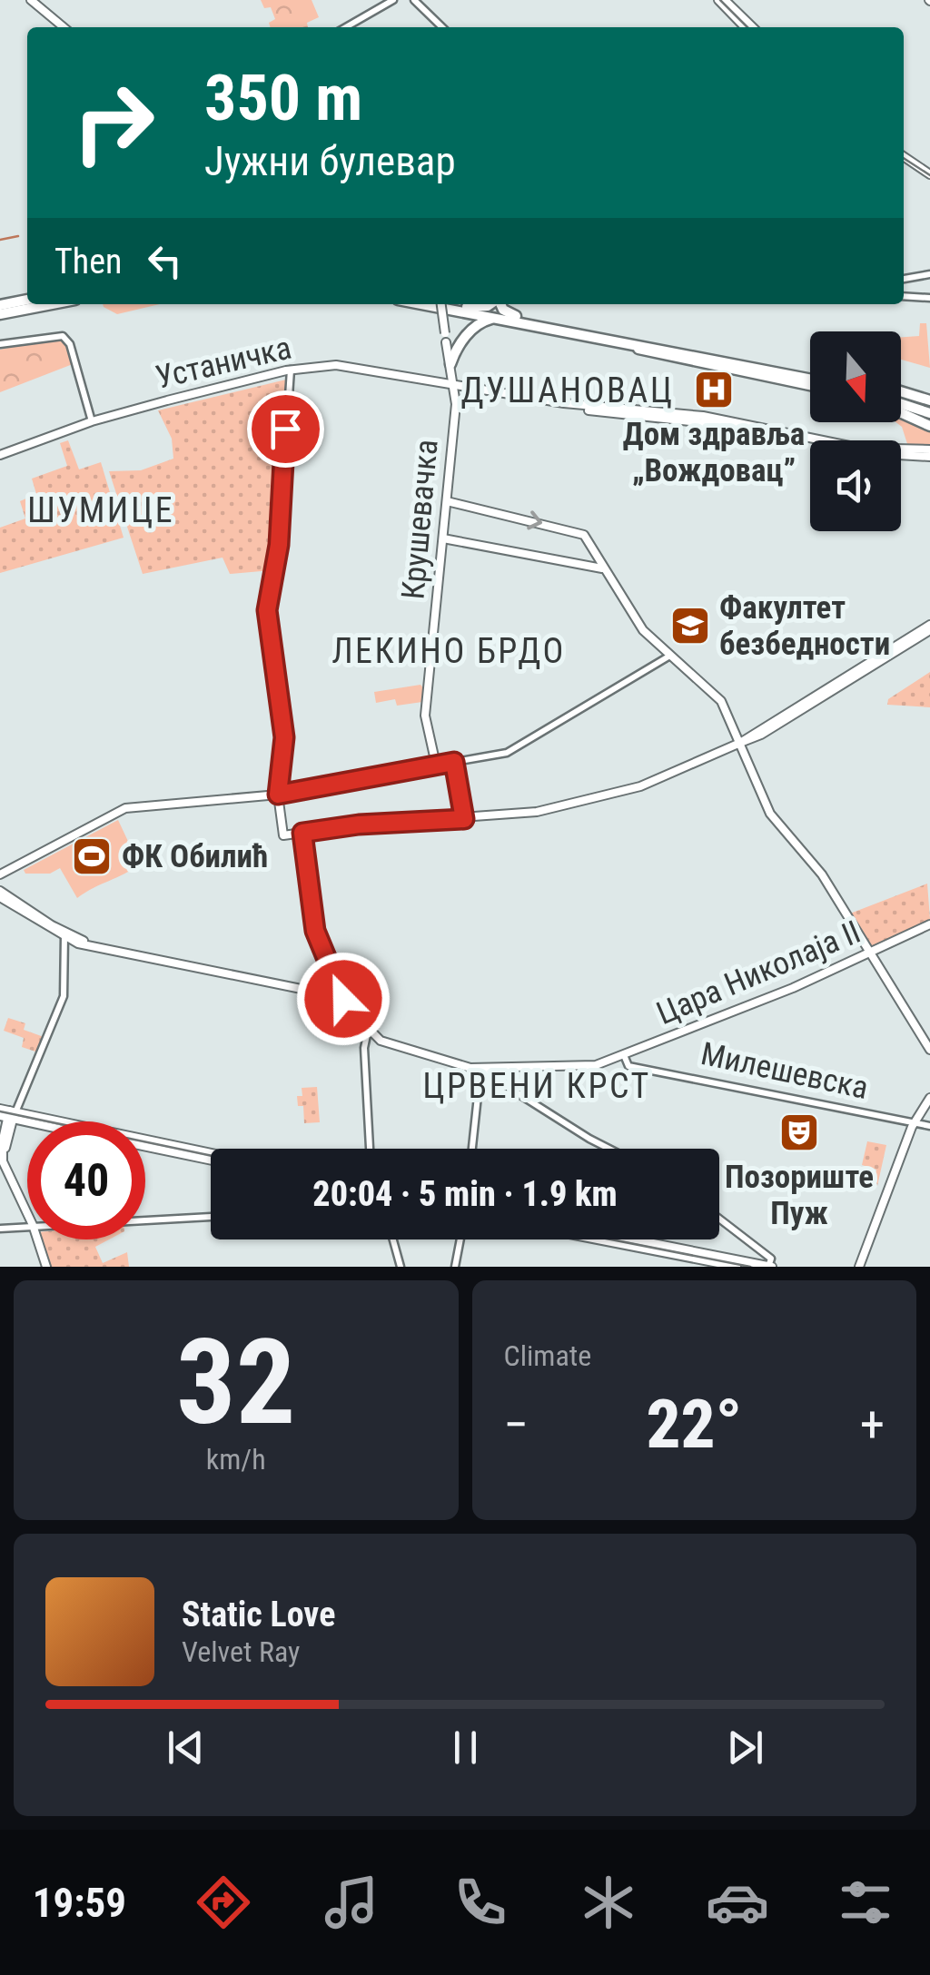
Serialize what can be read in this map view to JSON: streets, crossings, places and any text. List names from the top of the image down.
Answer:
{
  "streets": {
    "main road": ["Устаничка", "Крушевачка", "Цара Николаја II"],
    "street": ["Милешевска"]
  },
  "crossings": [
    ["Устаничка", "Крушевачка"],
    ["Цара Николаја II", "Милешевска"]
  ],
  "districts": [
    "ДУШАНОВАЦ",
    "ШУМИЦЕ",
    "ЛЕКИНО БРДО",
    "ЦРВЕНИ КРСТ"
  ],
  "places": {
    "hospital": ["Дом здравља „Вождовац”"],
    "school or university": ["Факултет безбедности"],
    "sports": ["ФК Обилић"],
    "theatre": ["Позориште Пуж"]
  },
  "north": "bottom",
  "page": {
    "turn": ["350 m", "Јужни булевар"],
    "then": "Then",
    "limit": "40",
    "trip": "20:04 · 5 min · 1.9 km",
    "tile": [
      ["32", "km/h"],
      "Climate"
    ],
    "heat": ["−", "22°", "+"],
    "song": ["Static Love", "Velvet Ray"],
    "tabs": "19:59"
  }
}
